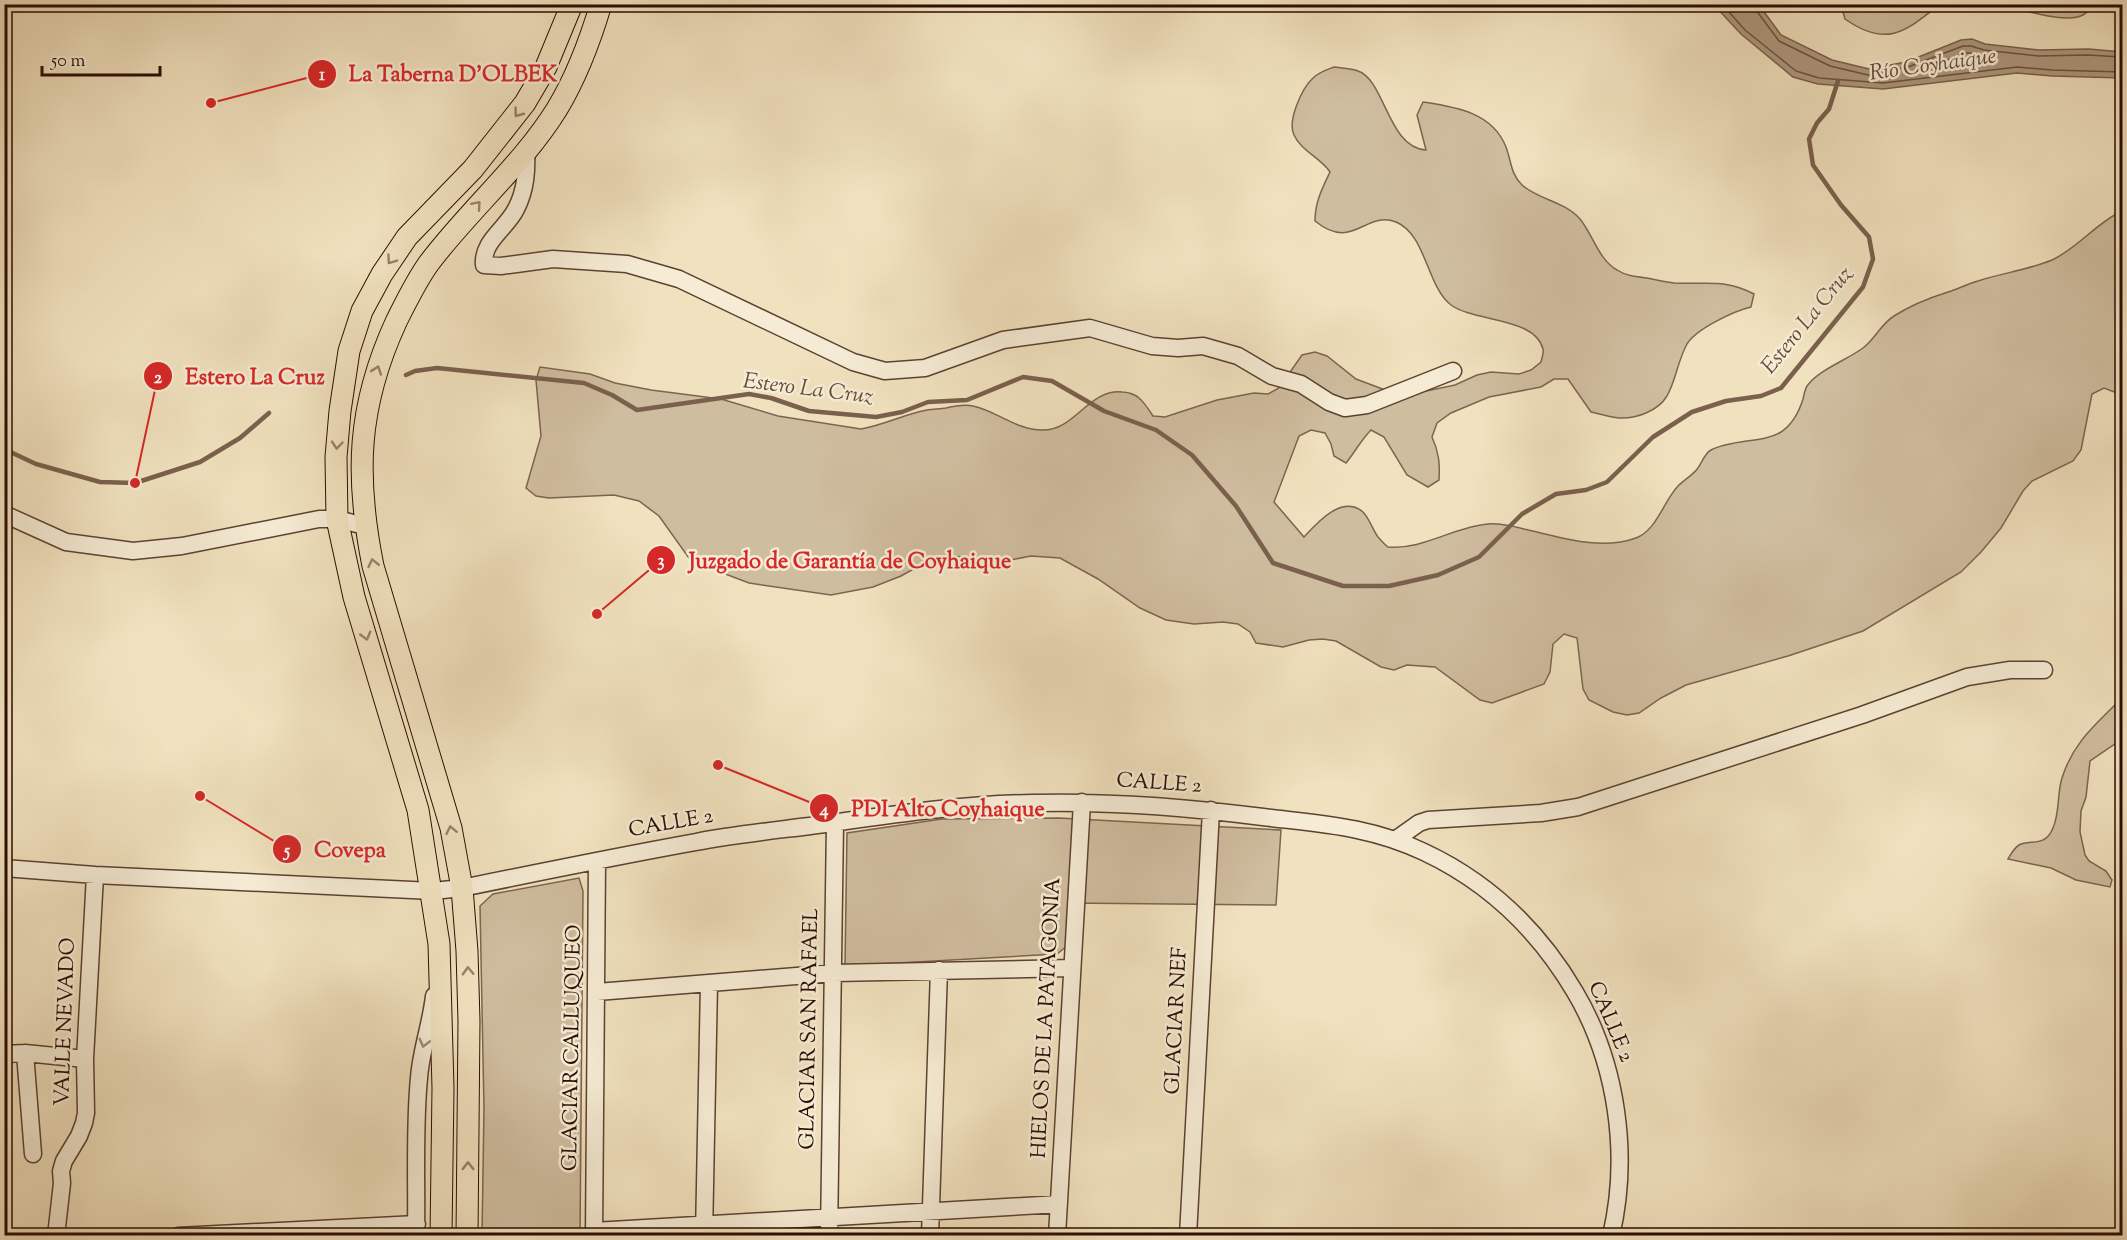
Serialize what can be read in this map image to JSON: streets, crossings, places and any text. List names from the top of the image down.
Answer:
{
  "streets": {
    "street": [
      "CALLE 2",
      "HIELOS DE LA PATAGONIA",
      "GLACIAR NEF",
      "VALLE NEVADO",
      "GLACIAR SAN RAFAEL",
      "GLACIAR CALLUQUEO"
    ]
  },
  "crossings": [
    ["CALLE 2", "HIELOS DE LA PATAGONIA"],
    ["CALLE 2", "GLACIAR NEF"],
    ["CALLE 2", "VALLE NEVADO"],
    ["CALLE 2", "GLACIAR SAN RAFAEL"],
    ["CALLE 2", "GLACIAR CALLUQUEO"]
  ],
  "water": ["Río Coyhaique", "Estero La Cruz"],
  "places": [
    "La Taberna D’OLBEK",
    "Estero La Cruz",
    "Juzgado de Garantía de Coyhaique",
    "PDI Alto Coyhaique",
    "Covepa"
  ],
  "scale_bar": "50 m"
}
